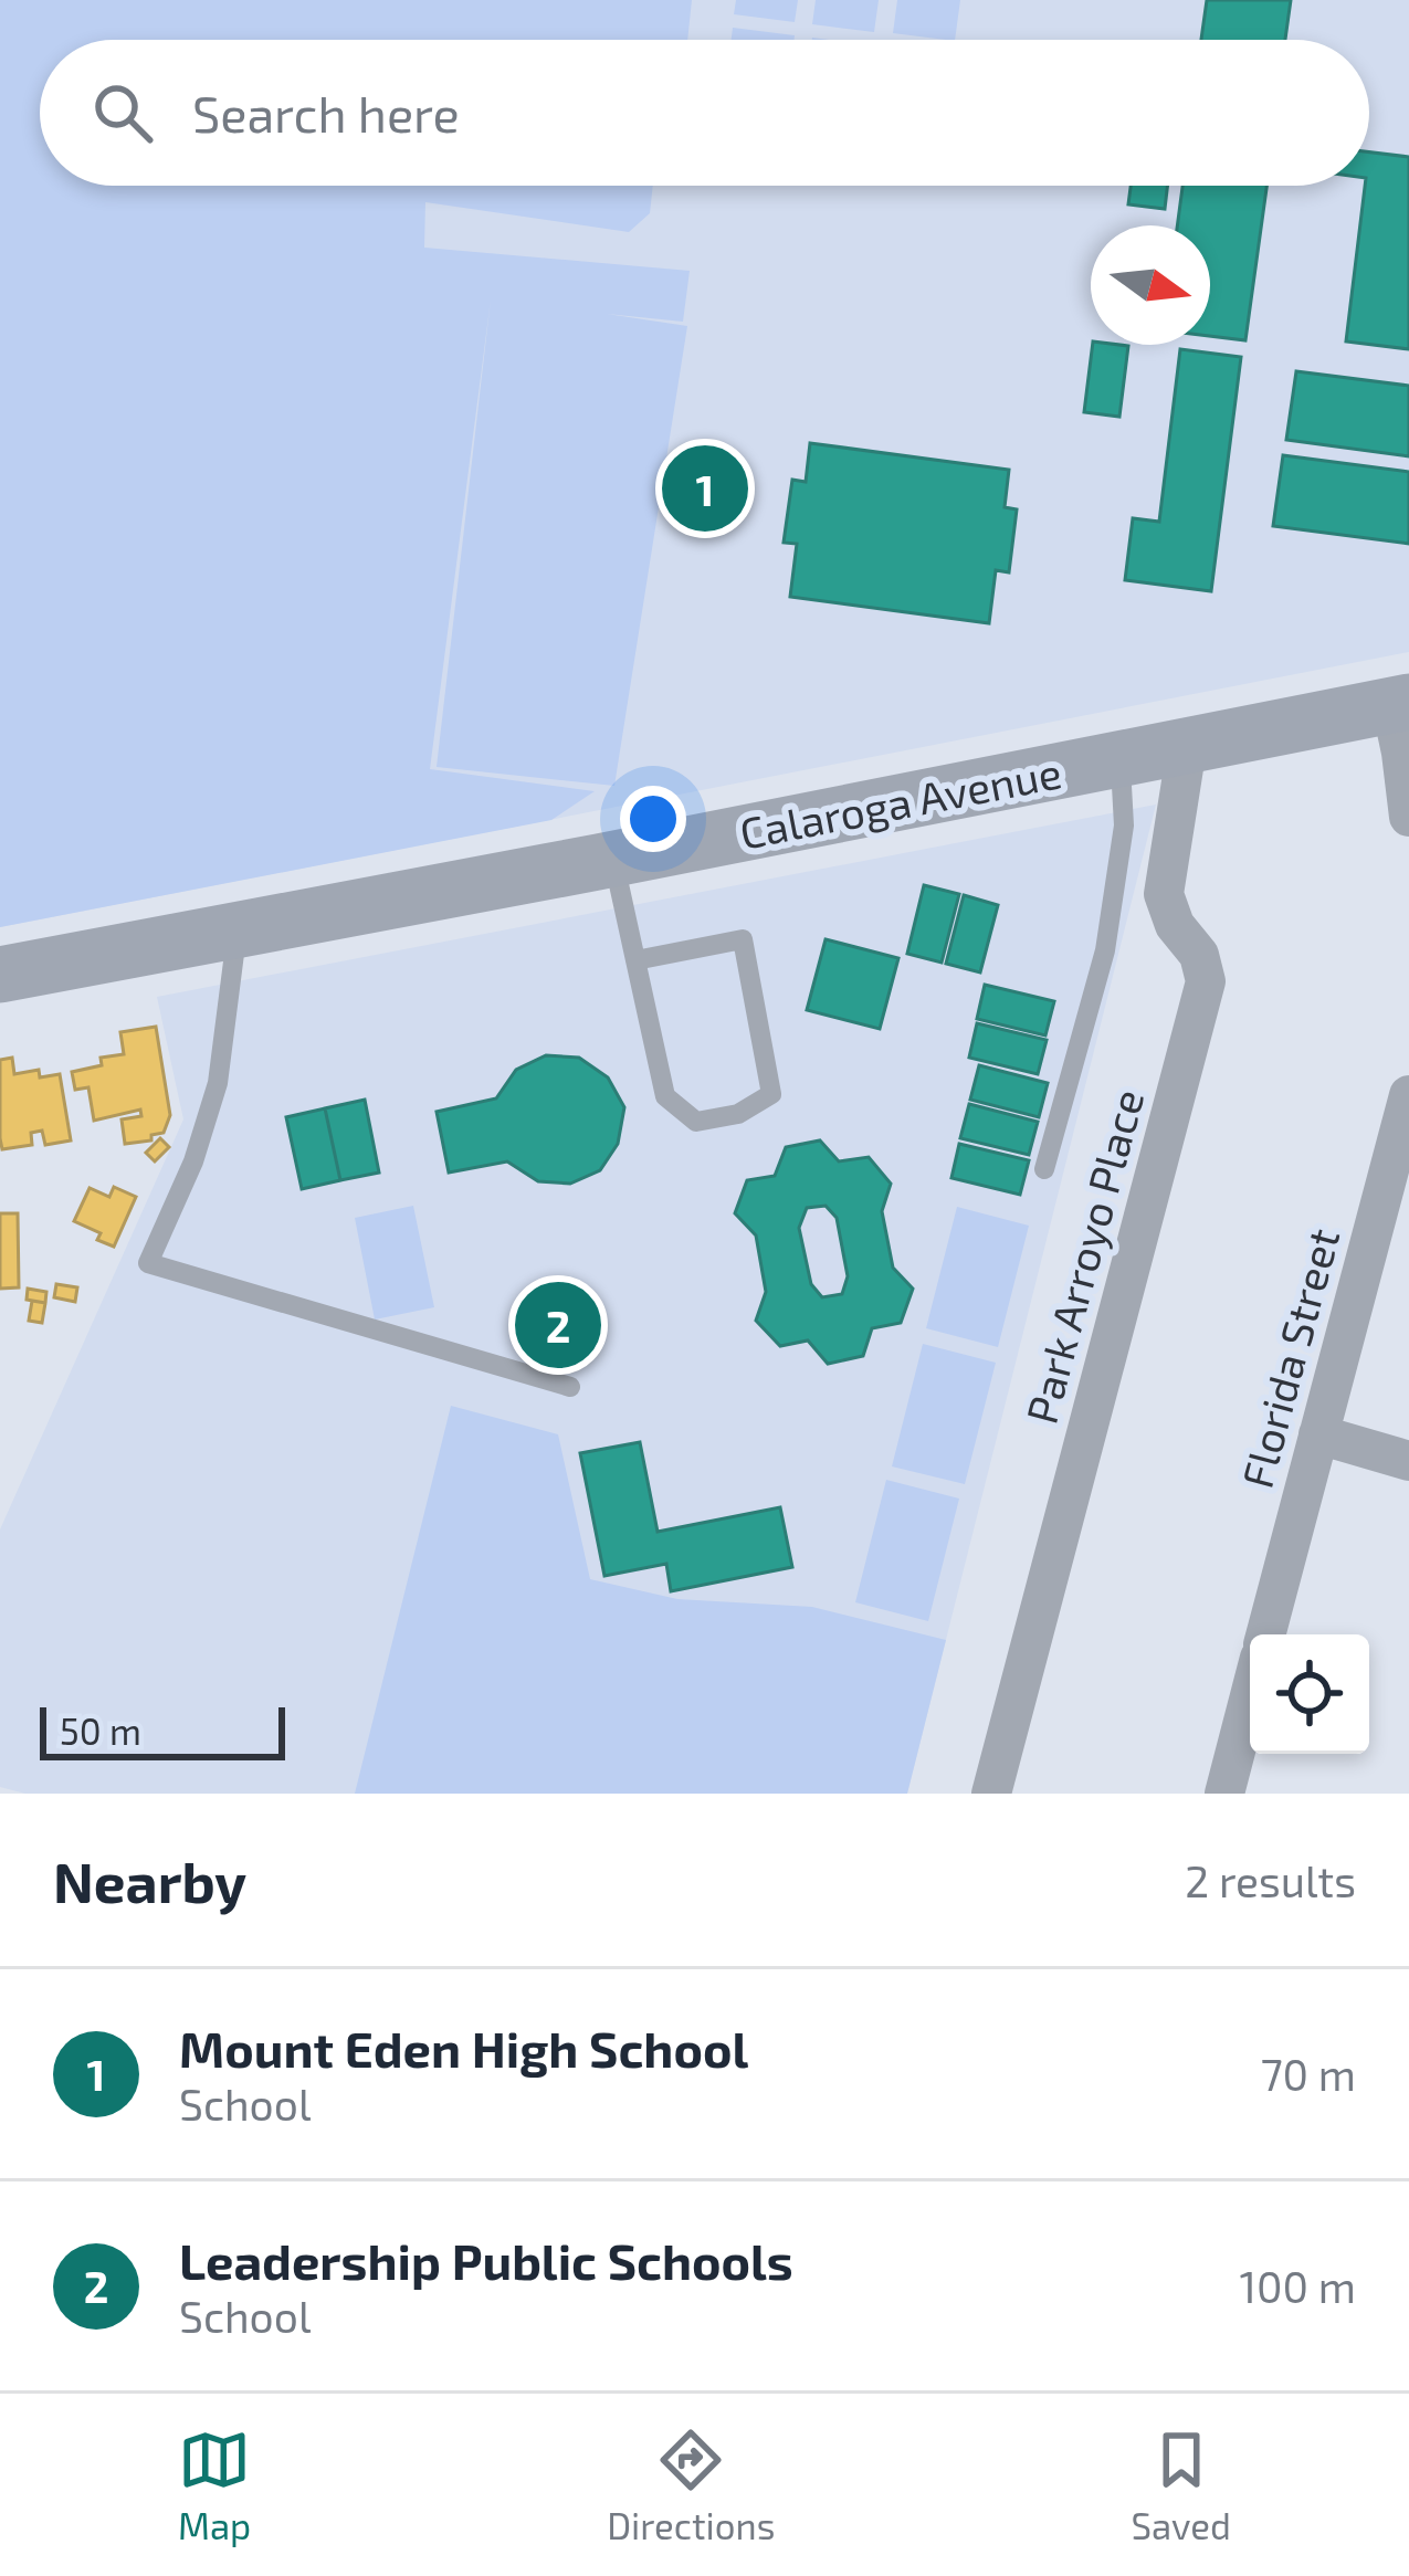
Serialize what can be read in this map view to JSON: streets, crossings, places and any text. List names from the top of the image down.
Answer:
{
  "streets": {
    "street": ["Calaroga Avenue", "Park Arroyo Place", "Florida Street"]
  },
  "crossings": [
    ["Calaroga Avenue", "Park Arroyo Place"]
  ],
  "scale_bar": "50 m",
  "north": "right",
  "page": {
    "search": "Search here",
    "pins": ["1", "2"],
    "scale": "50 m",
    "heading": ["Nearby", "2 results"],
    "list": [
      {
        "mark": "1",
        "name": "Mount Eden High School",
        "note": "School",
        "value": "70 m"
      },
      {
        "mark": "2",
        "name": "Leadership Public Schools",
        "note": "School",
        "value": "100 m"
      }
    ],
    "nav": ["Map", "Directions", "Saved"]
  }
}
